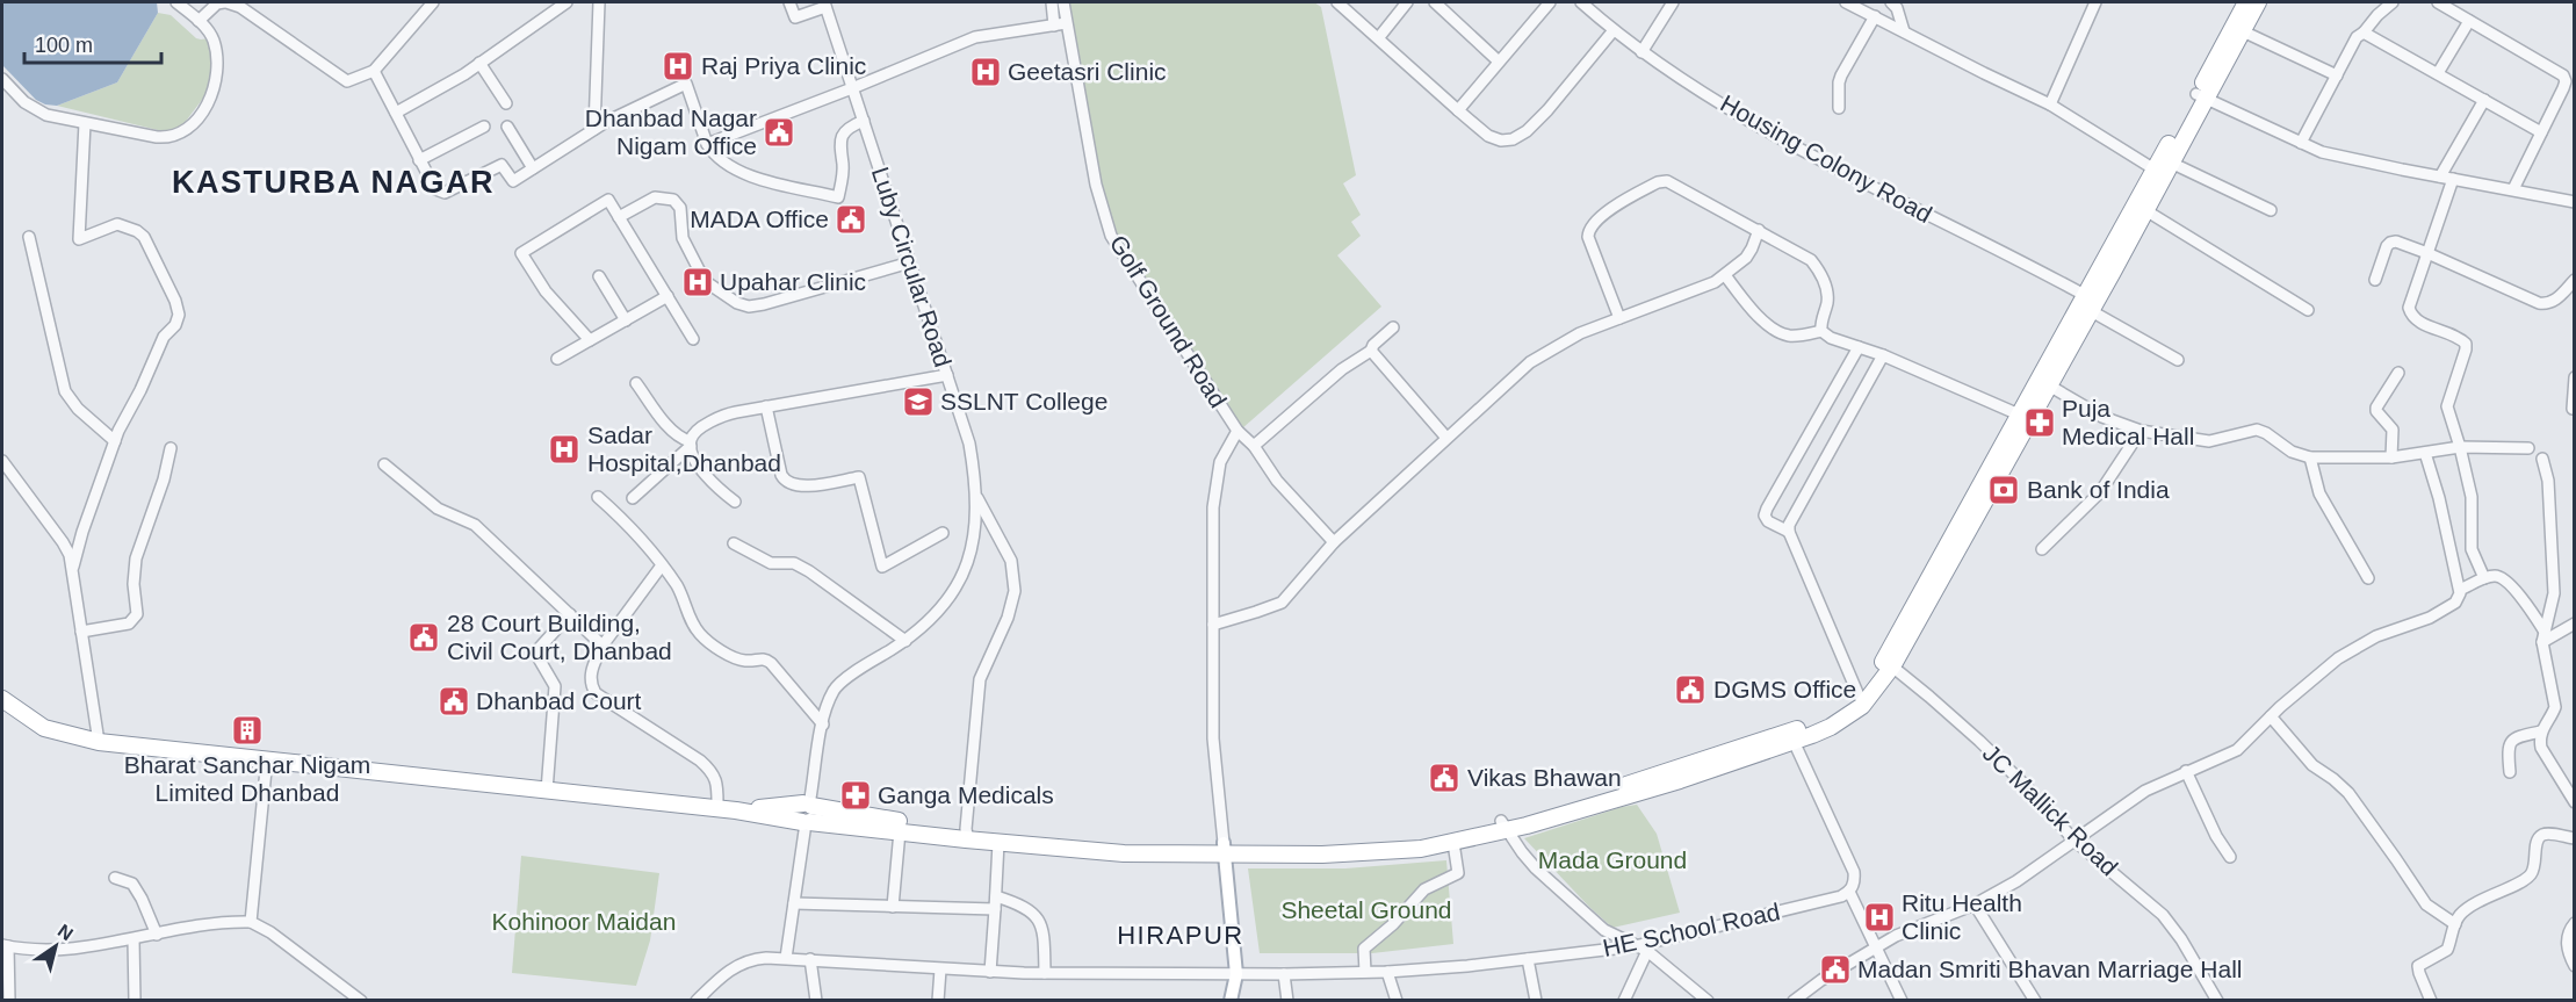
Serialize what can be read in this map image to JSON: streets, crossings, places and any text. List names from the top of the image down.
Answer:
{
  "streets": {
    "street": [
      "Housing Colony Road",
      "Luby Circular Road",
      "Golf Ground Road",
      "JC Mallick Road",
      "HE School Road"
    ]
  },
  "districts": ["KASTURBA NAGAR", "HIRAPUR"],
  "parks": ["Mada Ground", "Sheetal Ground", "Kohinoor Maidan"],
  "places": {
    "hospital": [
      "Raj Priya Clinic",
      "Geetasri Clinic",
      "Upahar Clinic",
      "Sadar Hospital,Dhanbad",
      "Ritu Health Clinic"
    ],
    "public building": [
      "Dhanbad Nagar Nigam Office",
      "MADA Office",
      "28 Court Building, Civil Court, Dhanbad",
      "DGMS Office",
      "Dhanbad Court",
      "Vikas Bhawan",
      "Madan Smriti Bhavan Marriage Hall"
    ],
    "school or university": ["SSLNT College"],
    "pharmacy": ["Puja Medical Hall", "Ganga Medicals"],
    "bank": ["Bank of India"],
    "building": ["Bharat Sanchar Nigam Limited Dhanbad"]
  },
  "scale_bar": "100 m",
  "north": "top right"
}
